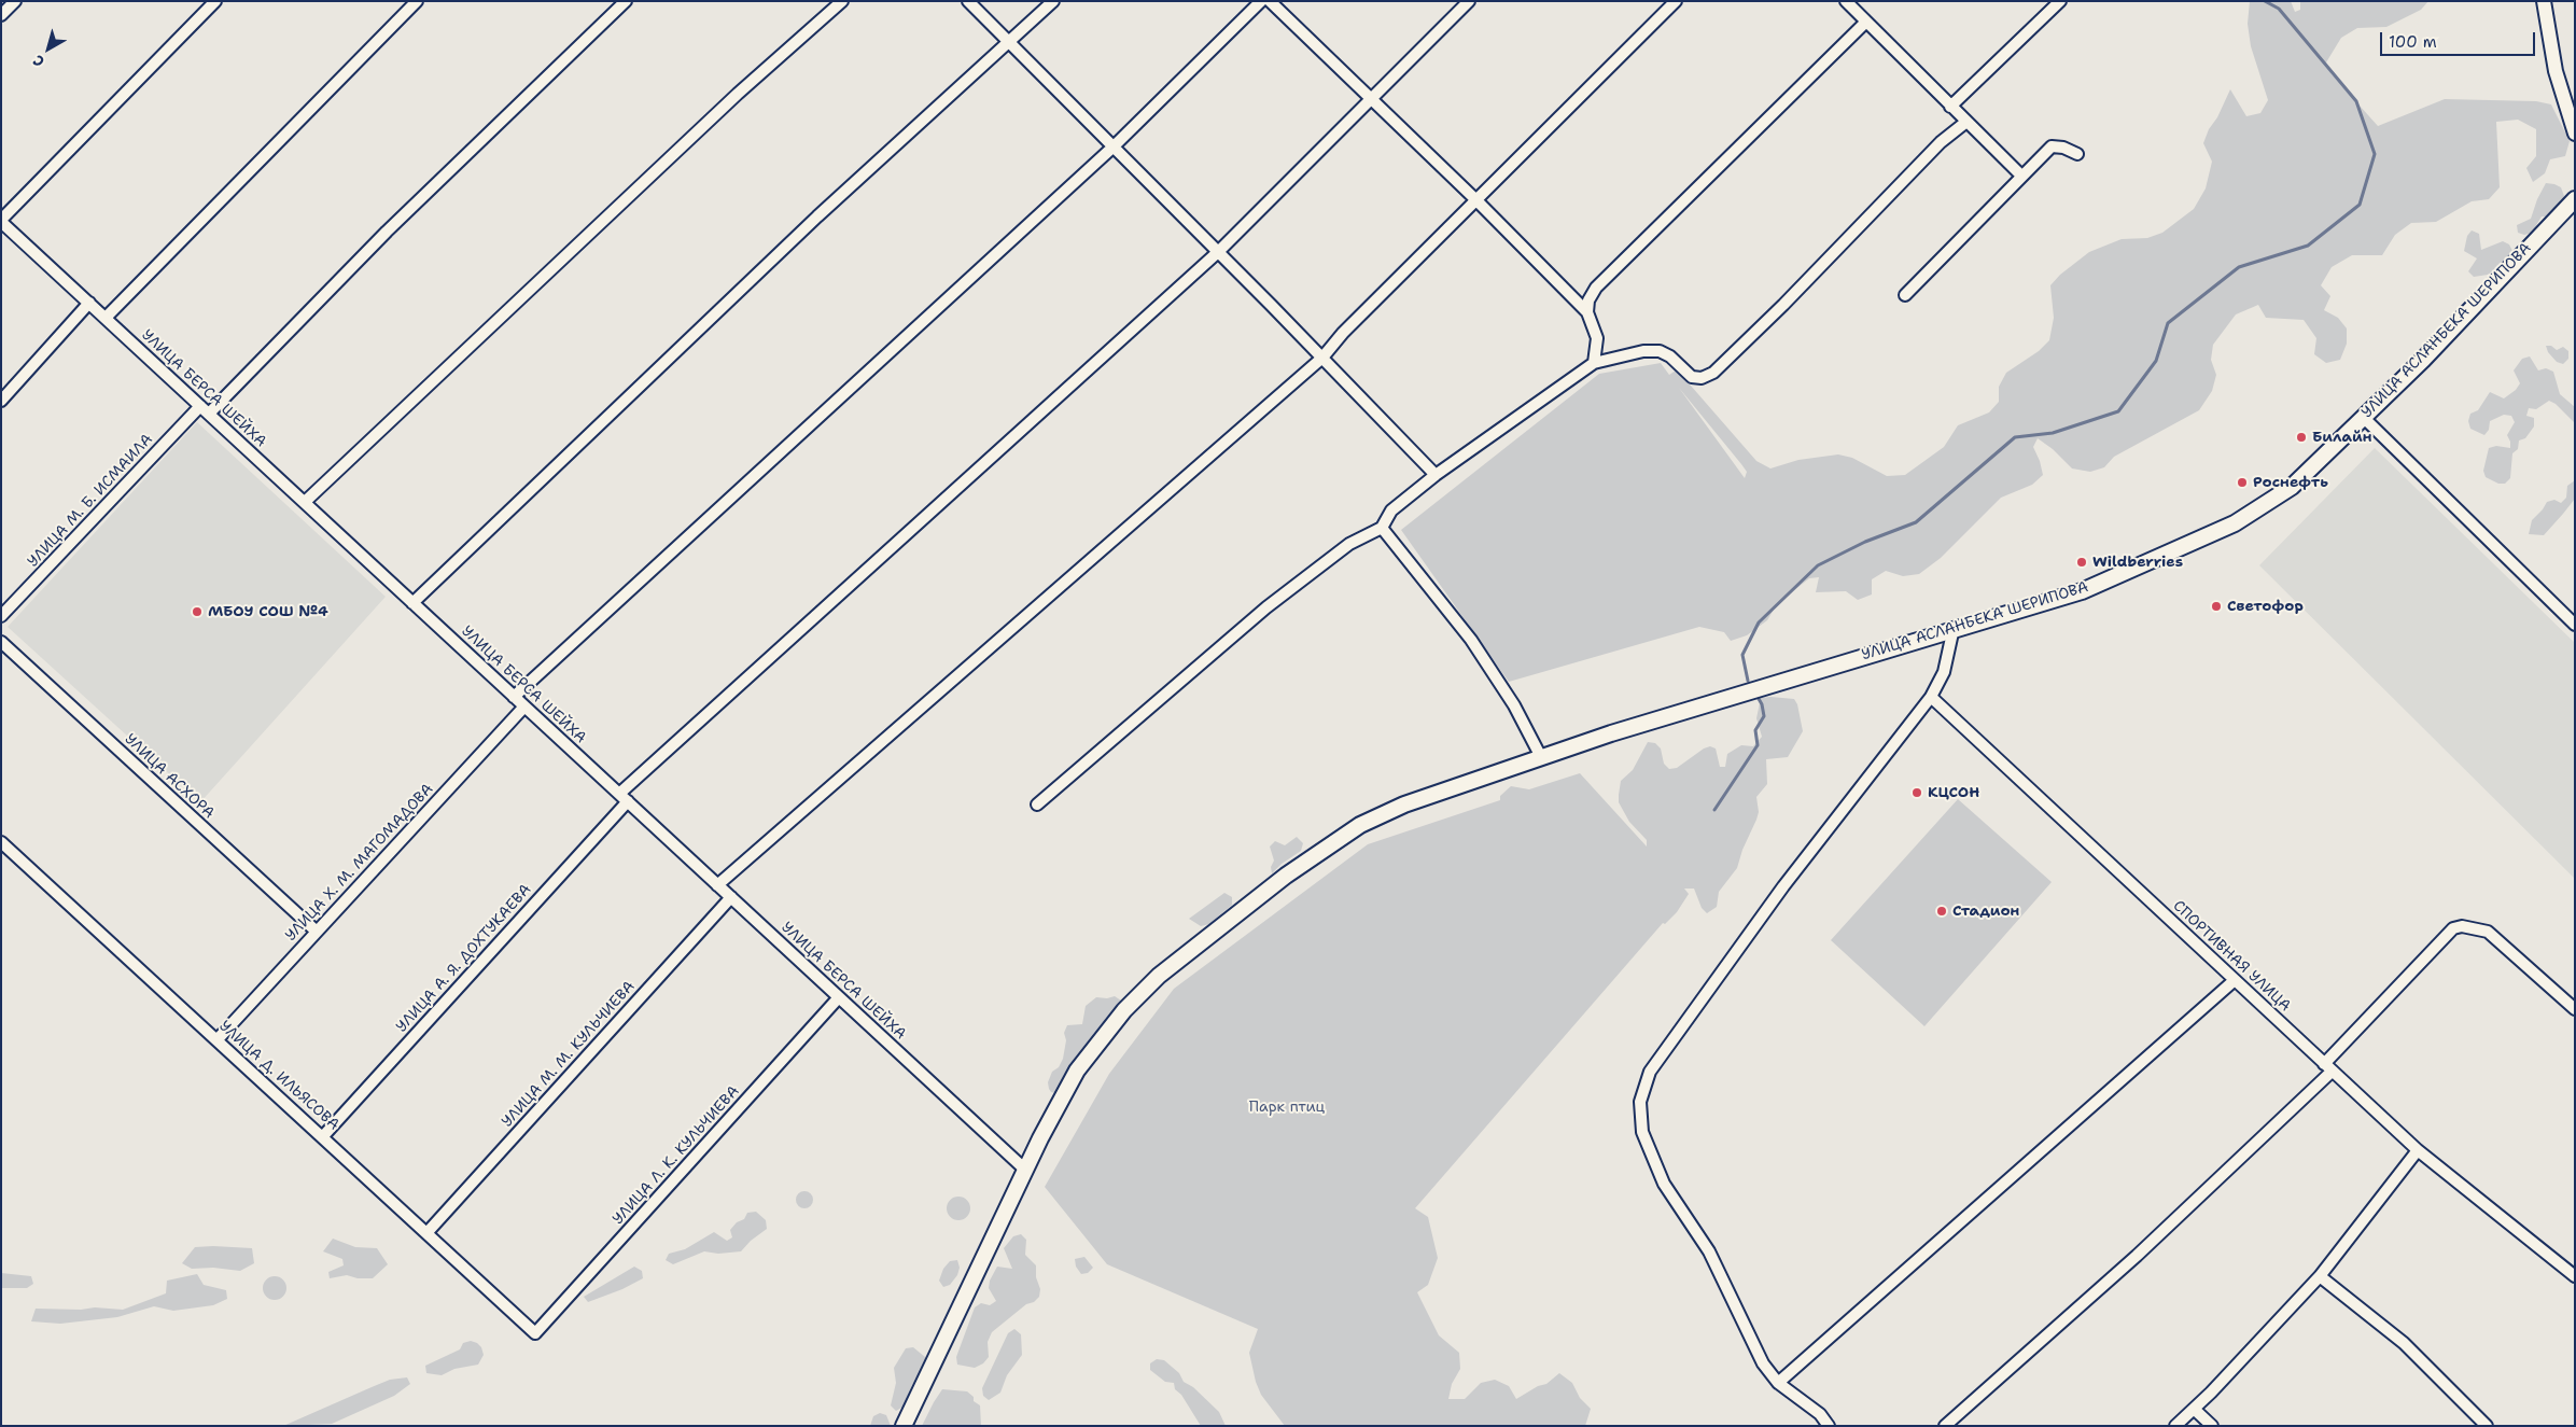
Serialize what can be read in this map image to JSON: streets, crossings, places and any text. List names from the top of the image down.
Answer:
{
  "streets": {
    "main road": ["УЛИЦА АСЛАНБЕКА ШЕРИПОВА"],
    "street": [
      "УЛИЦА БЕРСА ШЕЙХА",
      "УЛИЦА М. Б. ИСМАИЛА",
      "УЛИЦА АСХОРА",
      "УЛИЦА Х. М. МАГОМАДОВА",
      "СПОРТИВНАЯ УЛИЦА",
      "УЛИЦА А. Я. ДОХТУКАЕВА",
      "УЛИЦА М. М. КУЛЬЧИЕВА",
      "УЛИЦА Д. ИЛЬЯСОВА",
      "УЛИЦА Л. К. КУЛЬЧИЕВА"
    ]
  },
  "crossings": [
    ["УЛИЦА АСЛАНБЕКА ШЕРИПОВА", "УЛИЦА БЕРСА ШЕЙХА"],
    ["УЛИЦА БЕРСА ШЕЙХА", "УЛИЦА М. Б. ИСМАИЛА"],
    ["УЛИЦА БЕРСА ШЕЙХА", "УЛИЦА Х. М. МАГОМАДОВА"],
    ["УЛИЦА БЕРСА ШЕЙХА", "УЛИЦА А. Я. ДОХТУКАЕВА"],
    ["УЛИЦА БЕРСА ШЕЙХА", "УЛИЦА М. М. КУЛЬЧИЕВА"],
    ["УЛИЦА БЕРСА ШЕЙХА", "УЛИЦА Л. К. КУЛЬЧИЕВА"],
    ["УЛИЦА АСХОРА", "УЛИЦА Х. М. МАГОМАДОВА"],
    ["УЛИЦА Х. М. МАГОМАДОВА", "УЛИЦА Д. ИЛЬЯСОВА"],
    ["УЛИЦА А. Я. ДОХТУКАЕВА", "УЛИЦА Д. ИЛЬЯСОВА"],
    ["УЛИЦА М. М. КУЛЬЧИЕВА", "УЛИЦА Д. ИЛЬЯСОВА"],
    ["УЛИЦА Д. ИЛЬЯСОВА", "УЛИЦА Л. К. КУЛЬЧИЕВА"]
  ],
  "parks": ["Парк птиц"],
  "places": [
    "Билайн",
    "Роснефть",
    "Wildberries",
    "Светофор",
    "МБОУ СОШ №4",
    "КЦСОН",
    "Стадион"
  ],
  "scale_bar": "100 m",
  "north": "bottom left"
}
